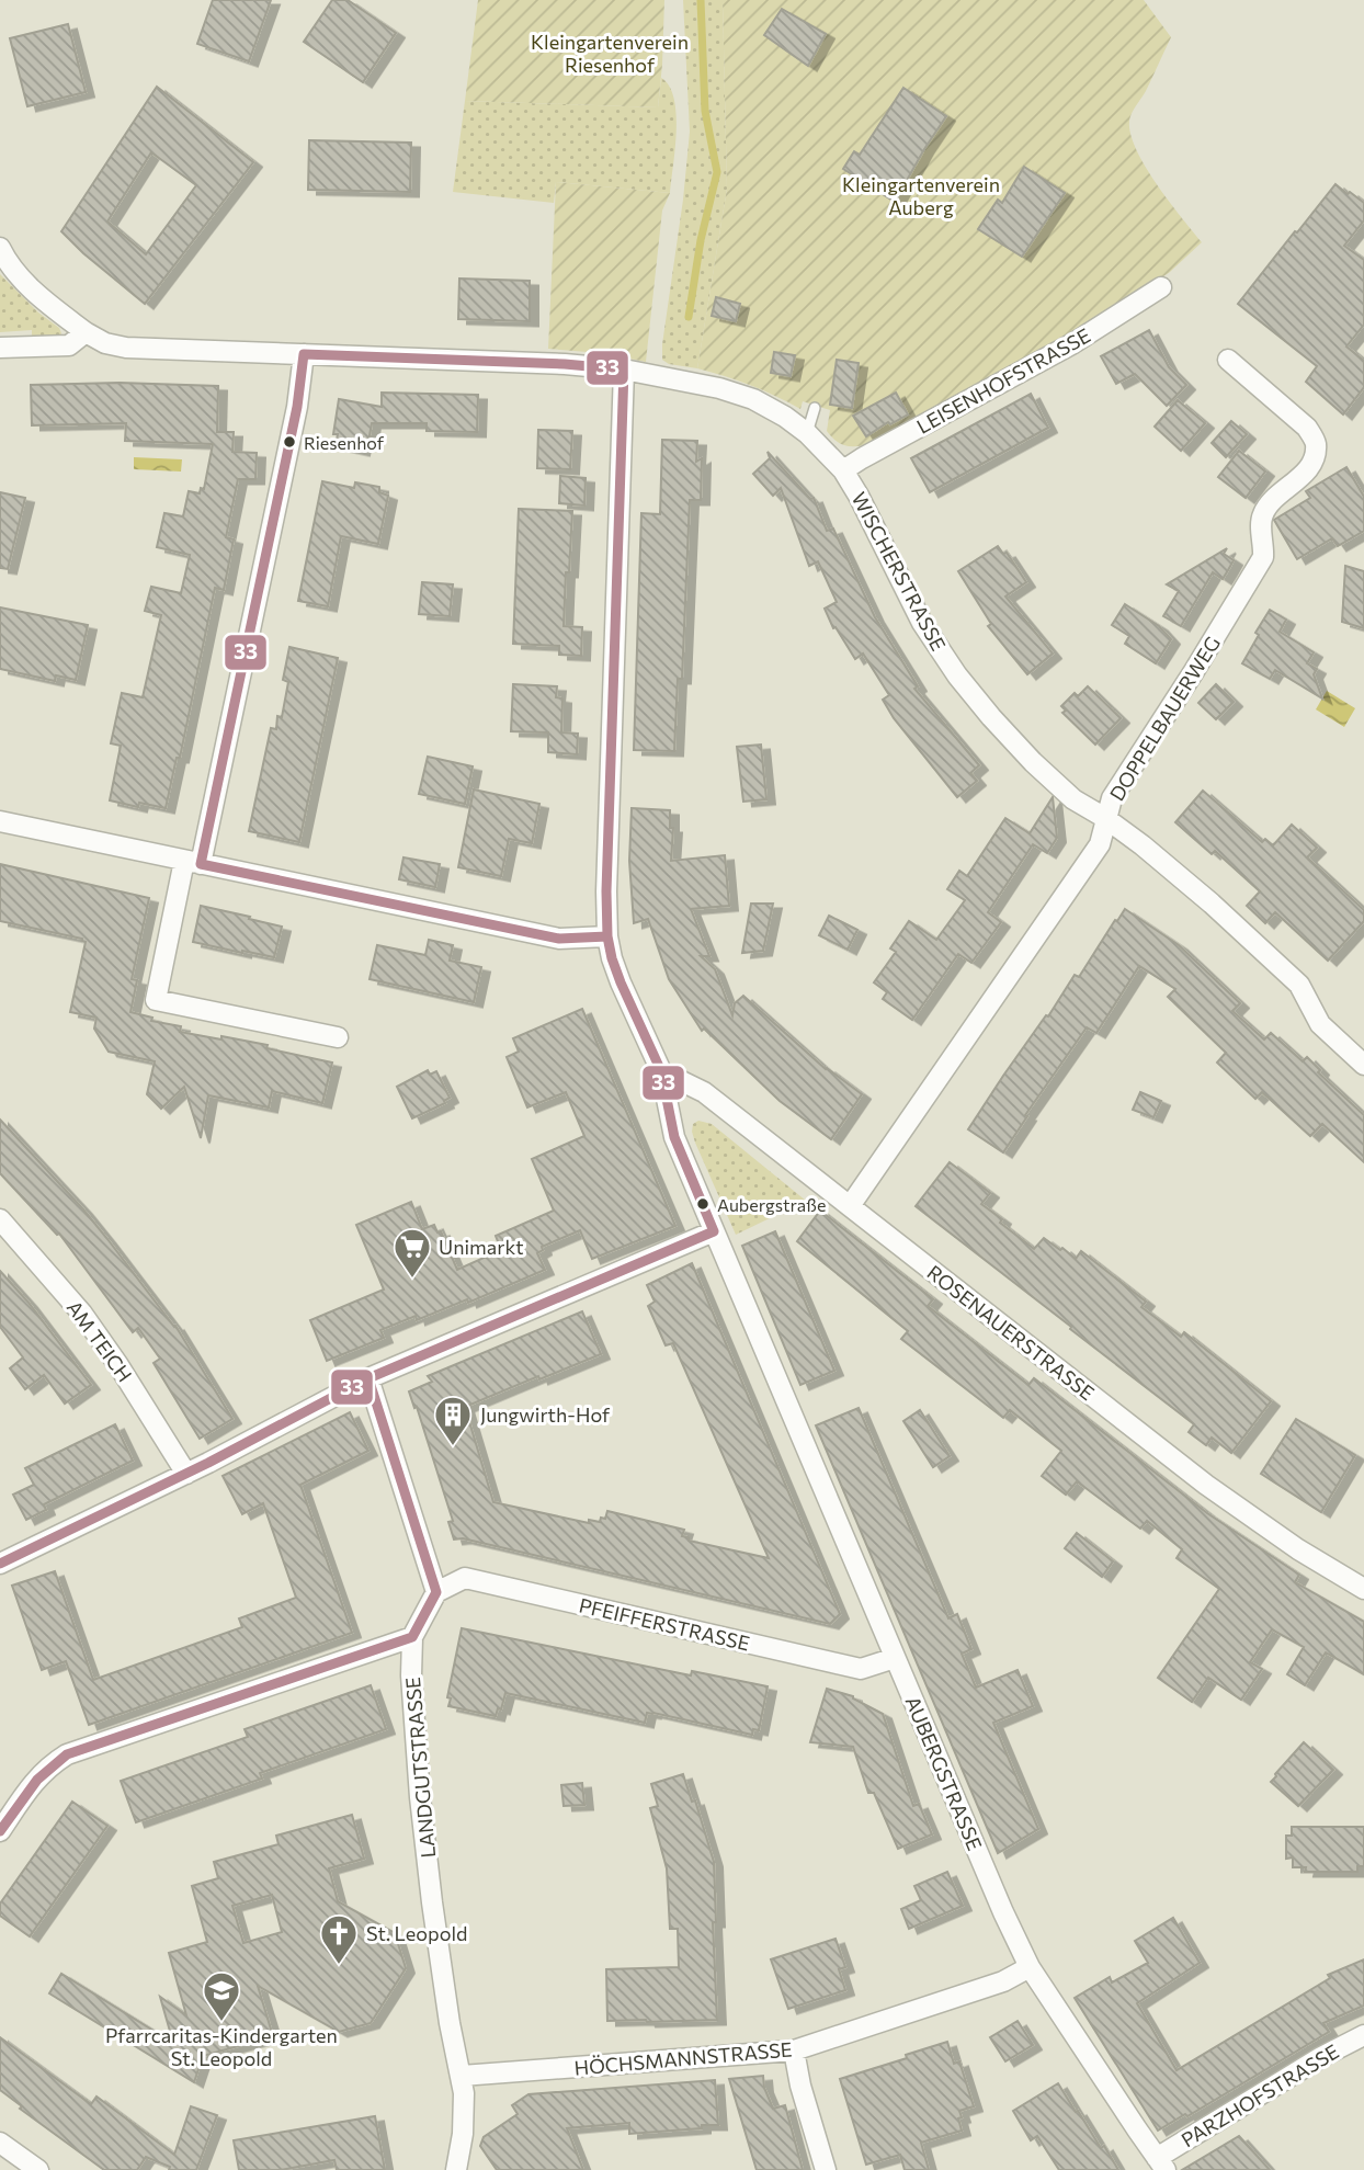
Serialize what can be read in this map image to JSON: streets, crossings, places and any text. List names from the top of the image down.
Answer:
{
  "streets": {
    "street": [
      "LEISENHOFSTRASSE",
      "WISCHERSTRASSE",
      "DOPPELBAUERWEG",
      "ROSENAUERSTRASSE",
      "AM TEICH",
      "PFEIFFERSTRASSE",
      "LANDGUTSTRASSE",
      "AUBERGSTRASSE",
      "HÖCHSMANNSTRASSE",
      "PARZHOFSTRASSE"
    ]
  },
  "crossings": [
    ["LEISENHOFSTRASSE", "WISCHERSTRASSE"],
    ["WISCHERSTRASSE", "DOPPELBAUERWEG"],
    ["WISCHERSTRASSE", "AUBERGSTRASSE"],
    ["DOPPELBAUERWEG", "ROSENAUERSTRASSE"],
    ["ROSENAUERSTRASSE", "AUBERGSTRASSE"],
    ["PFEIFFERSTRASSE", "LANDGUTSTRASSE"],
    ["PFEIFFERSTRASSE", "AUBERGSTRASSE"],
    ["LANDGUTSTRASSE", "HÖCHSMANNSTRASSE"],
    ["AUBERGSTRASSE", "HÖCHSMANNSTRASSE"],
    ["AUBERGSTRASSE", "PARZHOFSTRASSE"]
  ],
  "parks": ["Kleingartenverein Riesenhof", "Kleingartenverein Auberg"],
  "places": {
    "other": ["Riesenhof", "Aubergstraße"],
    "supermarket": ["Unimarkt"],
    "building": ["Jungwirth-Hof"],
    "church": ["St. Leopold"],
    "school or university": ["Pfarrcaritas-Kindergarten St. Leopold"]
  },
  "lines": ["transit line 33"]
}
